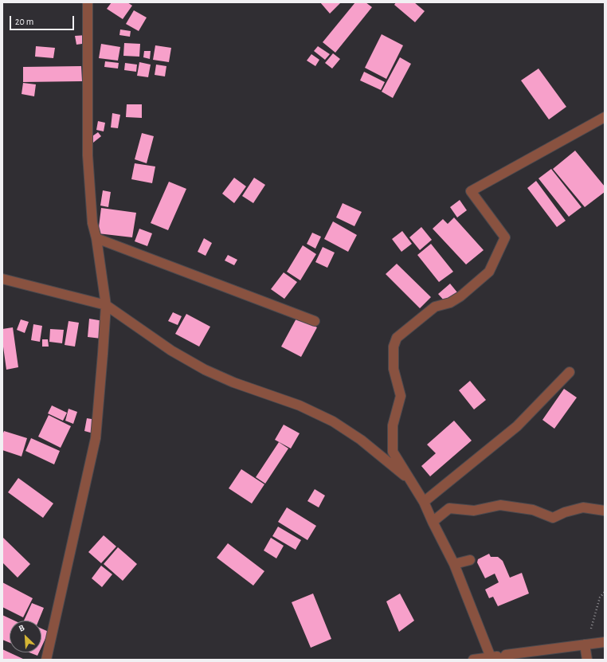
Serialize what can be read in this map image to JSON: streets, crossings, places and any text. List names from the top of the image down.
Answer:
{
  "scale_bar": "20 m",
  "north": "top left"
}
